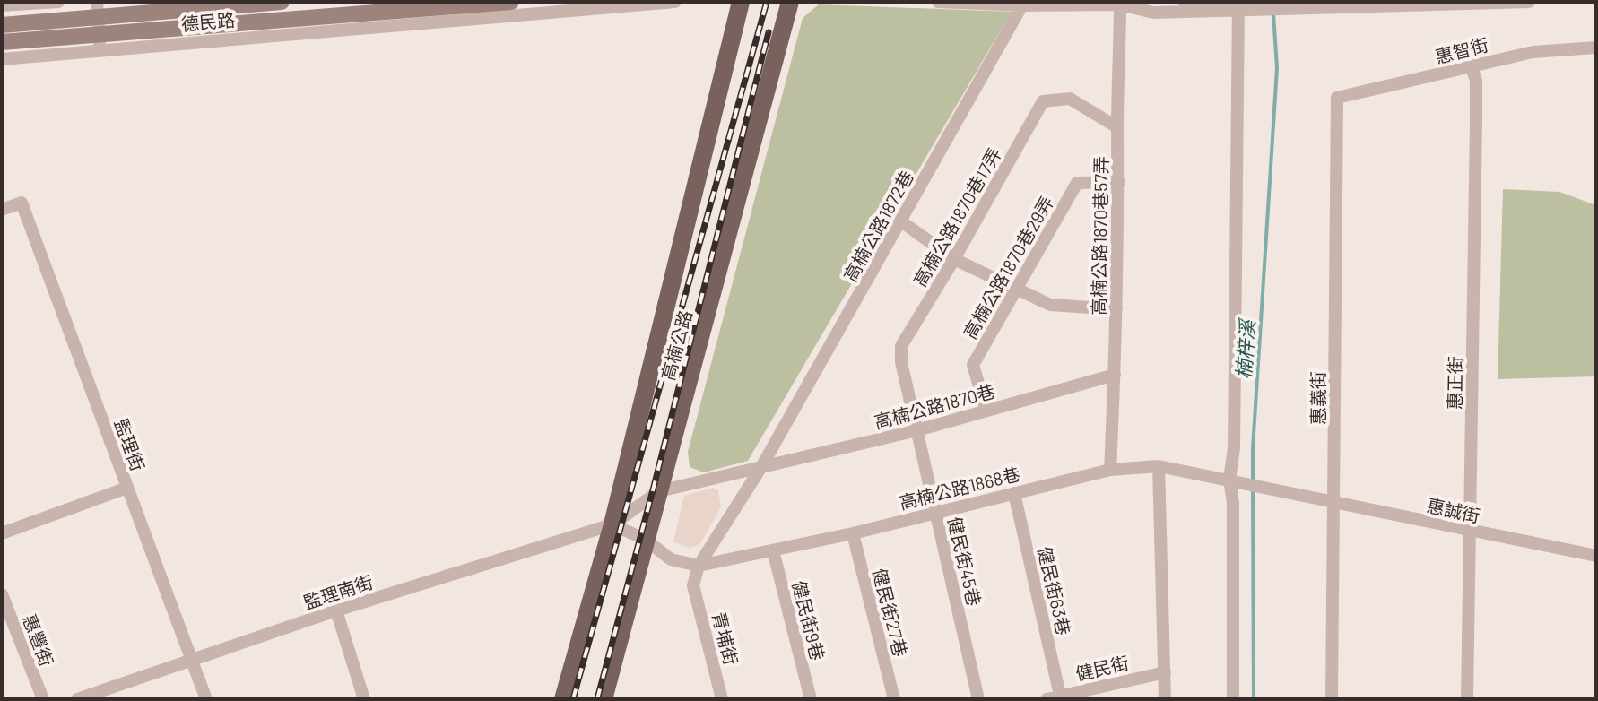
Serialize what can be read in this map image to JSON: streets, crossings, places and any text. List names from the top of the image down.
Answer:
{
  "streets": {
    "main road": ["高楠公路"],
    "street": [
      "德民路",
      "惠智街",
      "高楠公路1870巷17弄",
      "高楠公路1872巷",
      "高楠公路1870巷57弄",
      "高楠公路1870巷29弄",
      "惠正街",
      "惠義街",
      "高楠公路1870巷",
      "監理街",
      "高楠公路1868巷",
      "惠誠街",
      "健民街45巷",
      "健民街63巷",
      "監理南街",
      "健民街27巷",
      "健民街9巷",
      "青埔街",
      "惠豐街",
      "健民街"
    ]
  },
  "crossings": [
    ["惠智街", "惠正街"],
    ["惠智街", "惠義街"],
    ["高楠公路1870巷17弄", "高楠公路1870巷57弄"],
    ["高楠公路1870巷17弄", "高楠公路1870巷"],
    ["高楠公路1870巷17弄", "健民街45巷"],
    ["高楠公路1872巷", "高楠公路1870巷"],
    ["高楠公路1872巷", "高楠公路1868巷"],
    ["高楠公路1872巷", "青埔街"],
    ["高楠公路1870巷57弄", "高楠公路1870巷29弄"],
    ["高楠公路1870巷57弄", "高楠公路1870巷"],
    ["高楠公路1870巷57弄", "高楠公路1868巷"],
    ["高楠公路1870巷29弄", "高楠公路1870巷"],
    ["高楠公路", "高楠公路1870巷"],
    ["高楠公路", "監理南街"],
    ["惠正街", "惠誠街"],
    ["惠義街", "惠誠街"],
    ["高楠公路1870巷", "健民街45巷"],
    ["高楠公路1870巷", "監理南街"],
    ["監理街", "監理南街"],
    ["高楠公路1868巷", "惠誠街"],
    ["高楠公路1868巷", "健民街45巷"],
    ["高楠公路1868巷", "健民街63巷"],
    ["高楠公路1868巷", "健民街27巷"],
    ["高楠公路1868巷", "健民街9巷"],
    ["健民街63巷", "健民街"]
  ],
  "water": ["楠梓溪"]
}
